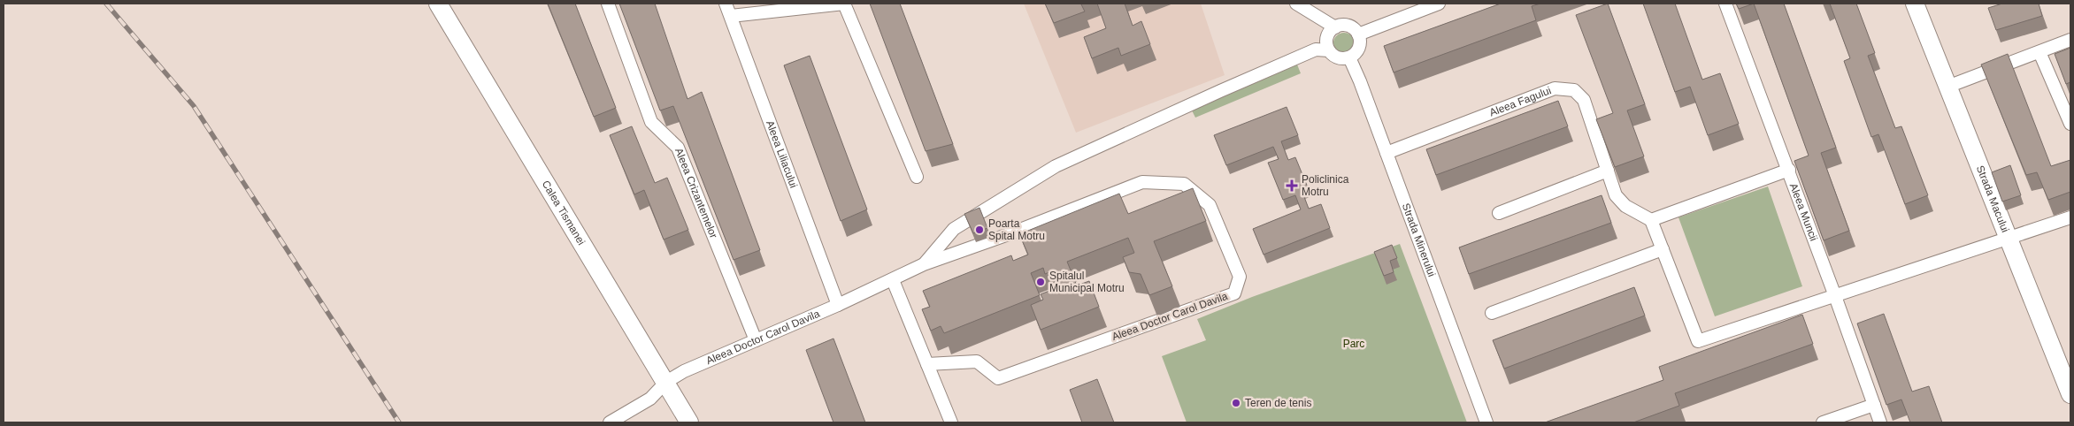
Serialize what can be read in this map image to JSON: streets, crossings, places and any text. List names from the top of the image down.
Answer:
{
  "streets": {
    "main road": ["Strada Macului", "Calea Tismanei"],
    "street": [
      "Aleea Fagului",
      "Aleea Liliacului",
      "Aleea Crizantemelor",
      "Aleea Muncii",
      "Strada Minerului",
      "Aleea Doctor Carol Davila"
    ]
  },
  "crossings": [
    ["Aleea Fagului", "Strada Minerului"],
    ["Aleea Liliacului", "Aleea Doctor Carol Davila"],
    ["Aleea Crizantemelor", "Aleea Doctor Carol Davila"],
    ["Calea Tismanei", "Aleea Doctor Carol Davila"],
    ["Strada Minerului", "Aleea Doctor Carol Davila"]
  ],
  "parks": ["Parc"],
  "places": {
    "health": ["Policlinica Motru"],
    "other": ["Poarta Spital Motru", "Spitalul Municipal Motru", "Teren de tenis"]
  }
}
